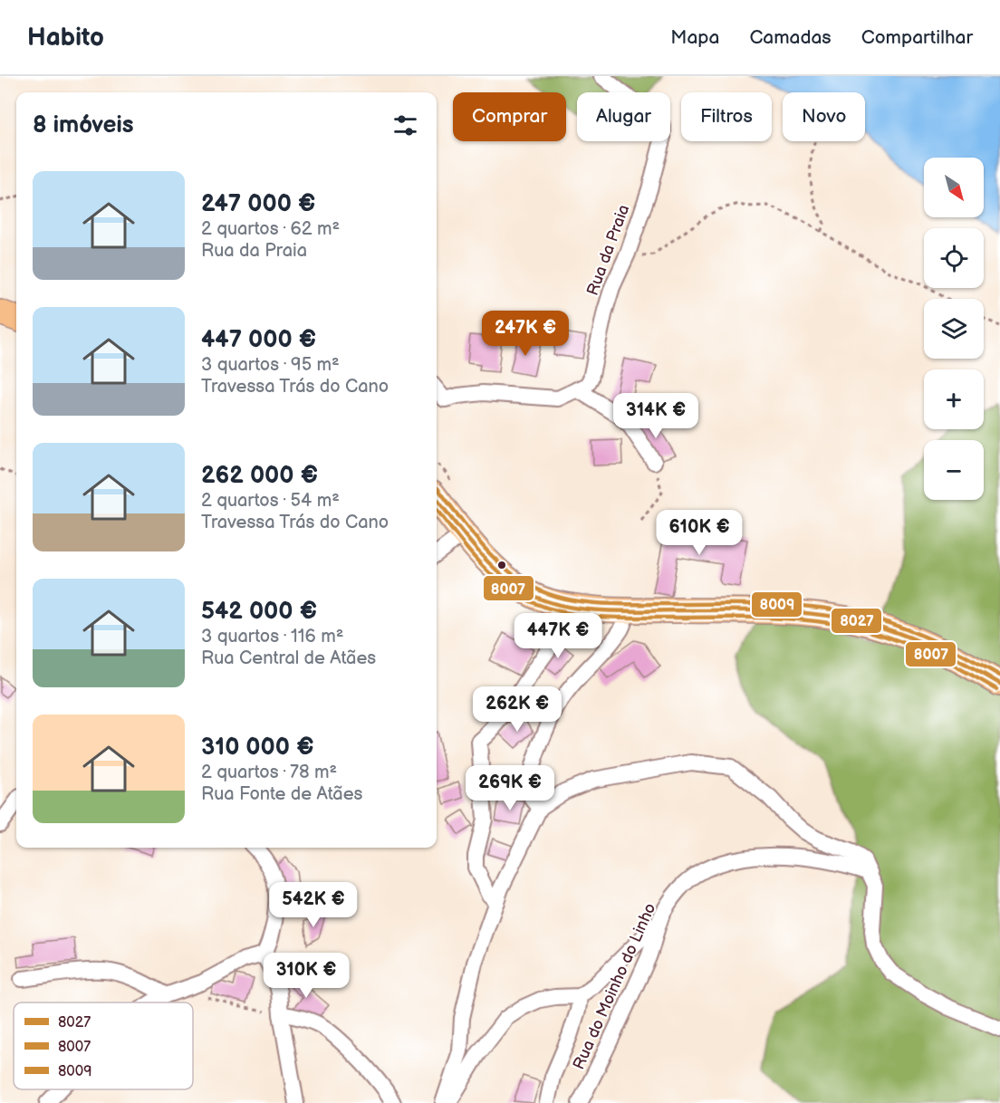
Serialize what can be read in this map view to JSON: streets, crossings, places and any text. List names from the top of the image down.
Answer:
{
  "streets": {
    "street": ["Rua da Praia", "Rua do Moinho do Linho"]
  },
  "lines": ["transit line 8009", "transit line 8027", "transit line 8007"],
  "legend": ["8027", "8007", "8009"],
  "north": "bottom right",
  "page": {
    "header": "Habito",
    "nav": ["Mapa", "Camadas", "Compartilhar"],
    "chip": [
      "Comprar",
      "Alugar",
      "Filtros",
      "Novo"
    ],
    "heading": "8 imóveis",
    "map_buttons": ["+", "−"],
    "list": [
      {
        "name": "247 000 €",
        "note": "2 quartos · 62 m² · Rua da Praia"
      },
      {
        "name": "447 000 €",
        "note": "3 quartos · 95 m² · Travessa Trás do Cano"
      },
      {
        "name": "262 000 €",
        "note": "2 quartos · 54 m² · Travessa Trás do Cano"
      },
      {
        "name": "542 000 €",
        "note": "3 quartos · 116 m² · Rua Central de Atães"
      },
      {
        "name": "310 000 €",
        "note": "2 quartos · 78 m² · Rua Fonte de Atães"
      }
    ],
    "price": [
      "247K €",
      "314K €",
      "610K €",
      "447K €",
      "262K €",
      "269K €",
      "542K €",
      "310K €"
    ]
  }
}
